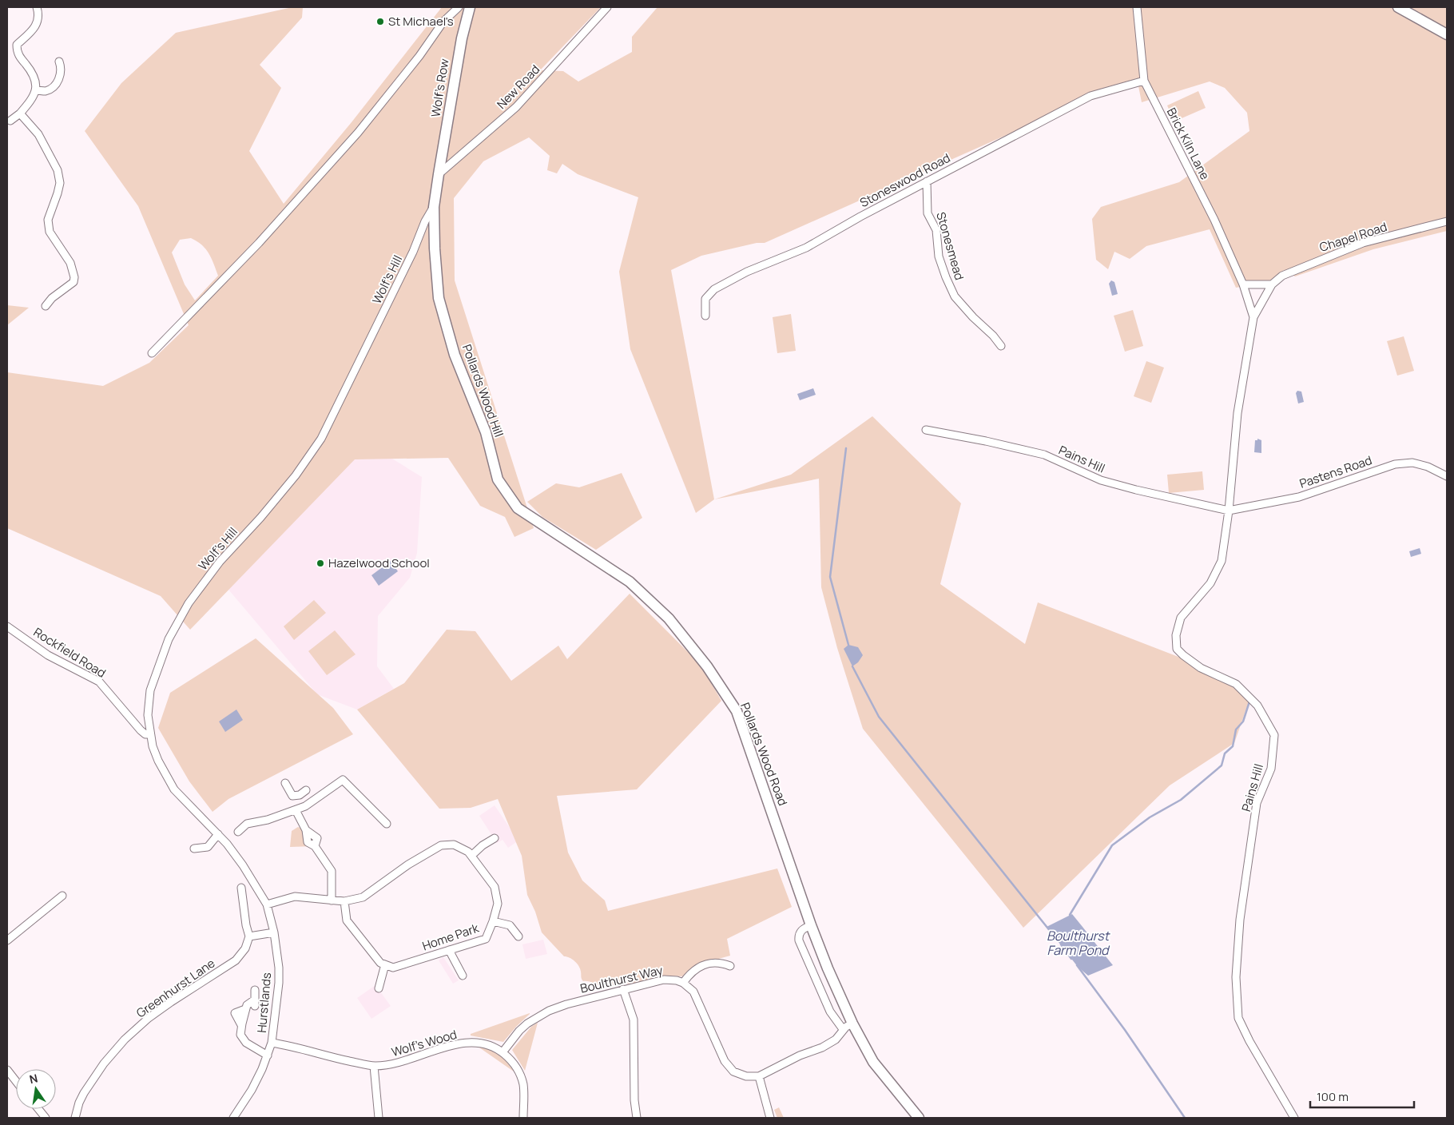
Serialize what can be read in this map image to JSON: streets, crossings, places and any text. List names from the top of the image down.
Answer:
{
  "streets": {
    "street": [
      "New Road",
      "Wolf's Row",
      "Brick Kiln Lane",
      "Stoneswood Road",
      "Chapel Road",
      "Stonesmead",
      "Wolf's Hill",
      "Pollards Wood Hill",
      "Pains Hill",
      "Pastens Road",
      "Rockfield Road",
      "Pollards Wood Road",
      "Home Park",
      "Boulthurst Way",
      "Greenhurst Lane",
      "Hurstlands",
      "Wolf's Wood"
    ]
  },
  "crossings": [
    ["New Road", "Wolf's Row"],
    ["New Road", "Pollards Wood Hill"],
    ["Wolf's Row", "Pollards Wood Hill"],
    ["Brick Kiln Lane", "Stoneswood Road"],
    ["Brick Kiln Lane", "Pains Hill"],
    ["Stoneswood Road", "Stonesmead"],
    ["Wolf's Hill", "Pollards Wood Hill"],
    ["Wolf's Hill", "Rockfield Road"],
    ["Wolf's Hill", "Home Park"],
    ["Wolf's Hill", "Hurstlands"],
    ["Pollards Wood Hill", "Pollards Wood Road"],
    ["Pains Hill", "Pastens Road"],
    ["Home Park", "Hurstlands"],
    ["Boulthurst Way", "Wolf's Wood"],
    ["Hurstlands", "Wolf's Wood"]
  ],
  "water": ["Boulthurst Farm Pond"],
  "places": ["St Michael's", "Hazelwood School"],
  "scale_bar": "100 m",
  "north": "top"
}
